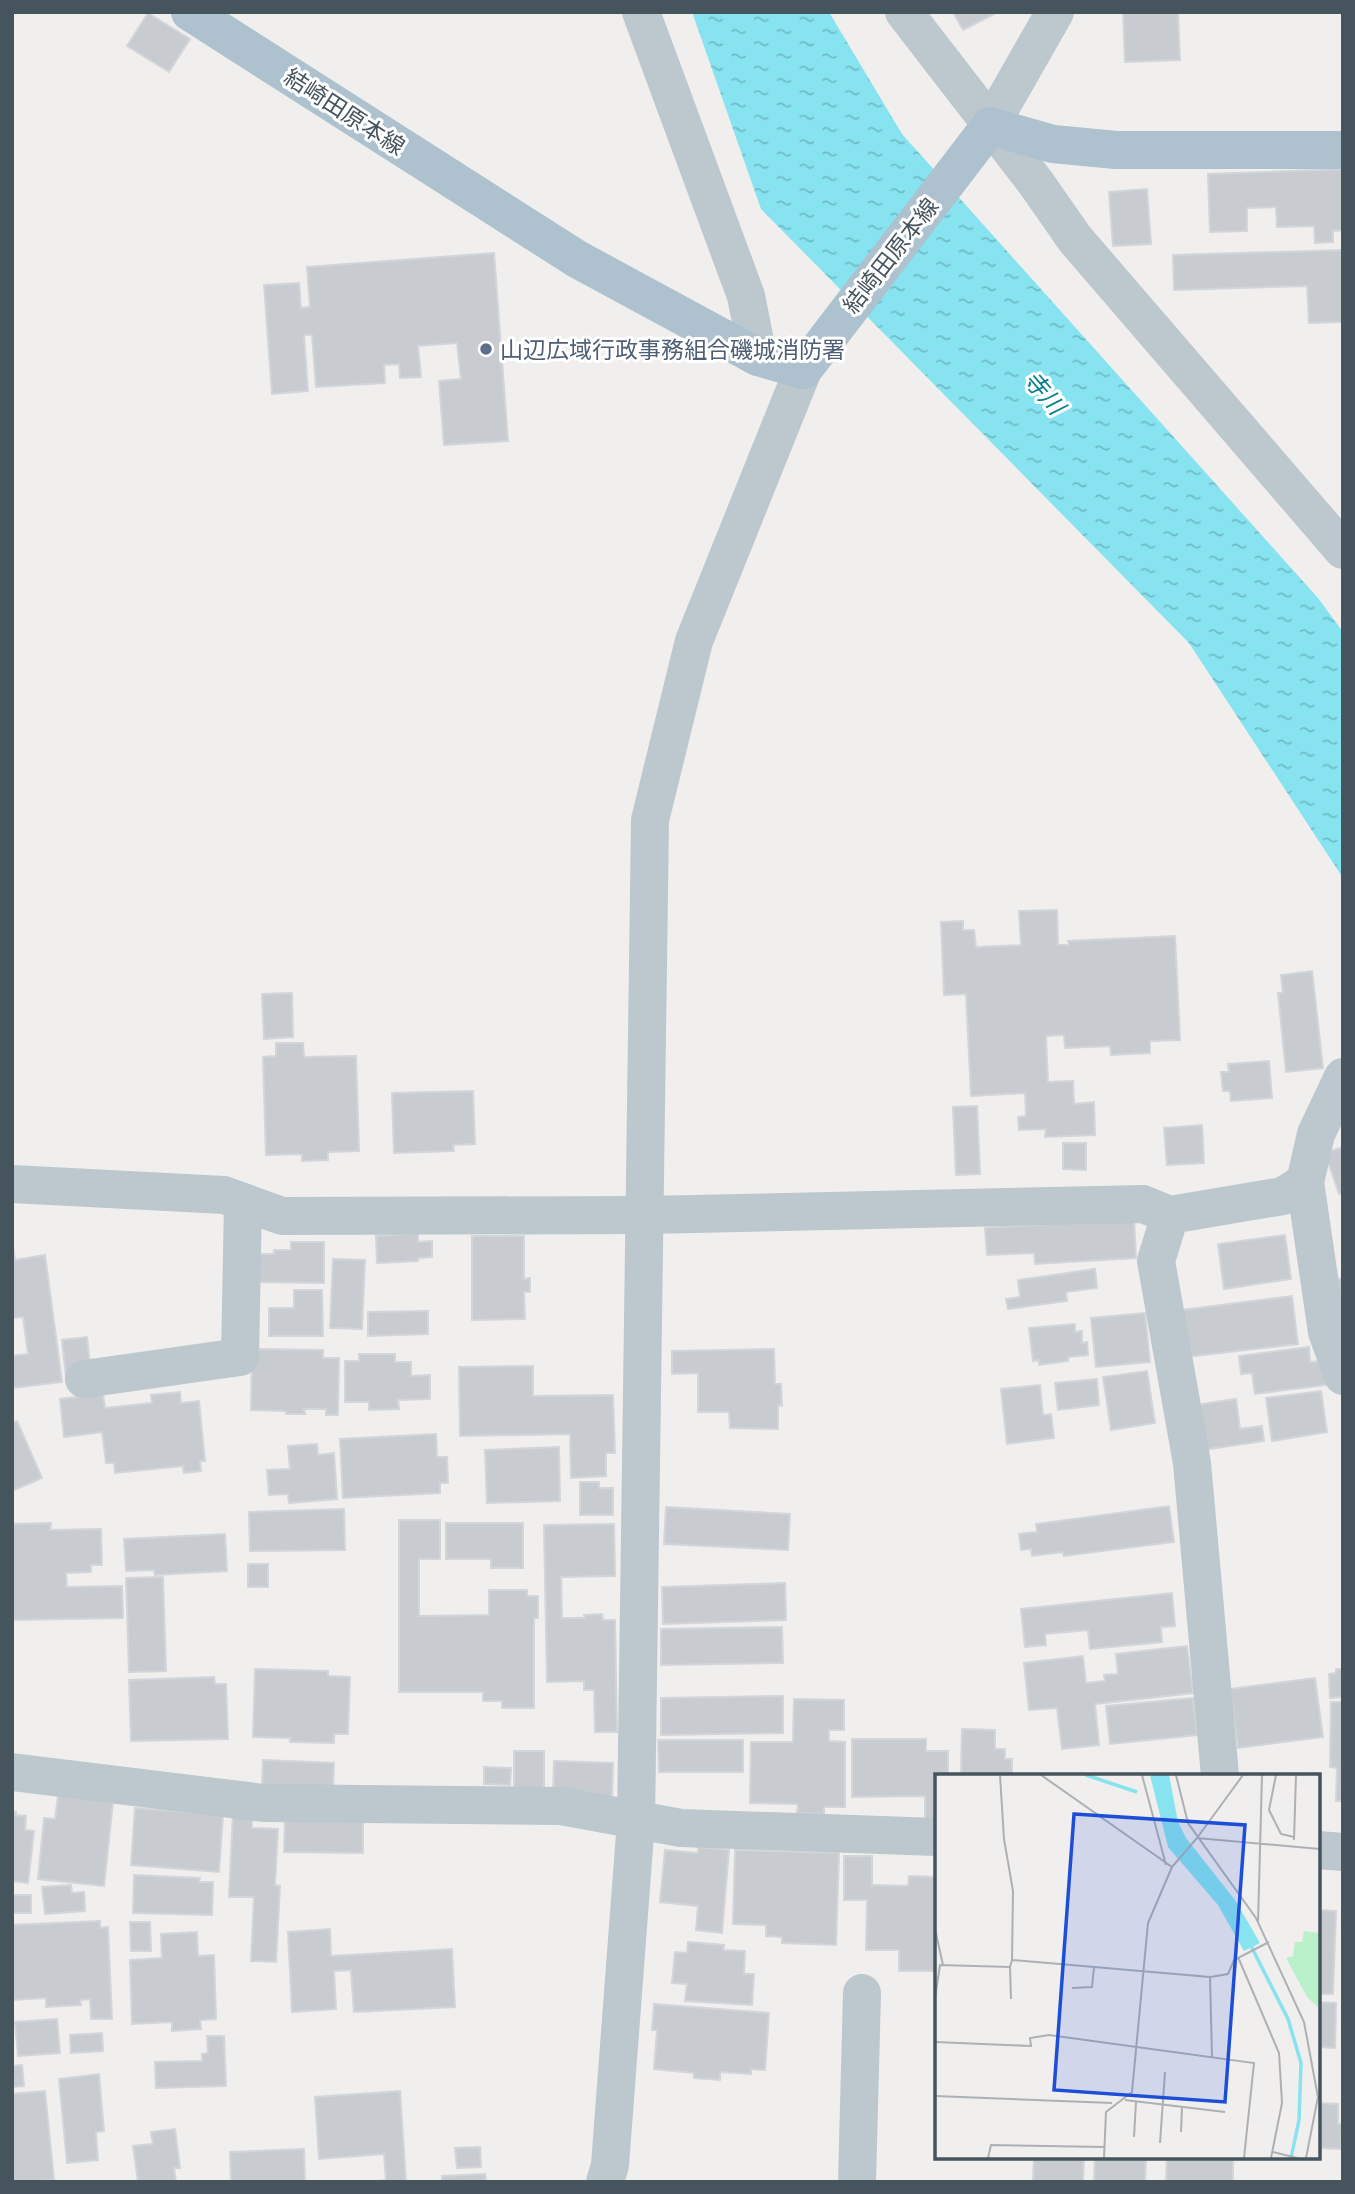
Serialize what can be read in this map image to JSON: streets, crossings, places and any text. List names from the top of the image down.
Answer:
{
  "streets": {
    "main road": ["結崎田原本線"]
  },
  "water": ["寺川"],
  "places": ["山辺広域行政事務組合磯城消防署"]
}
